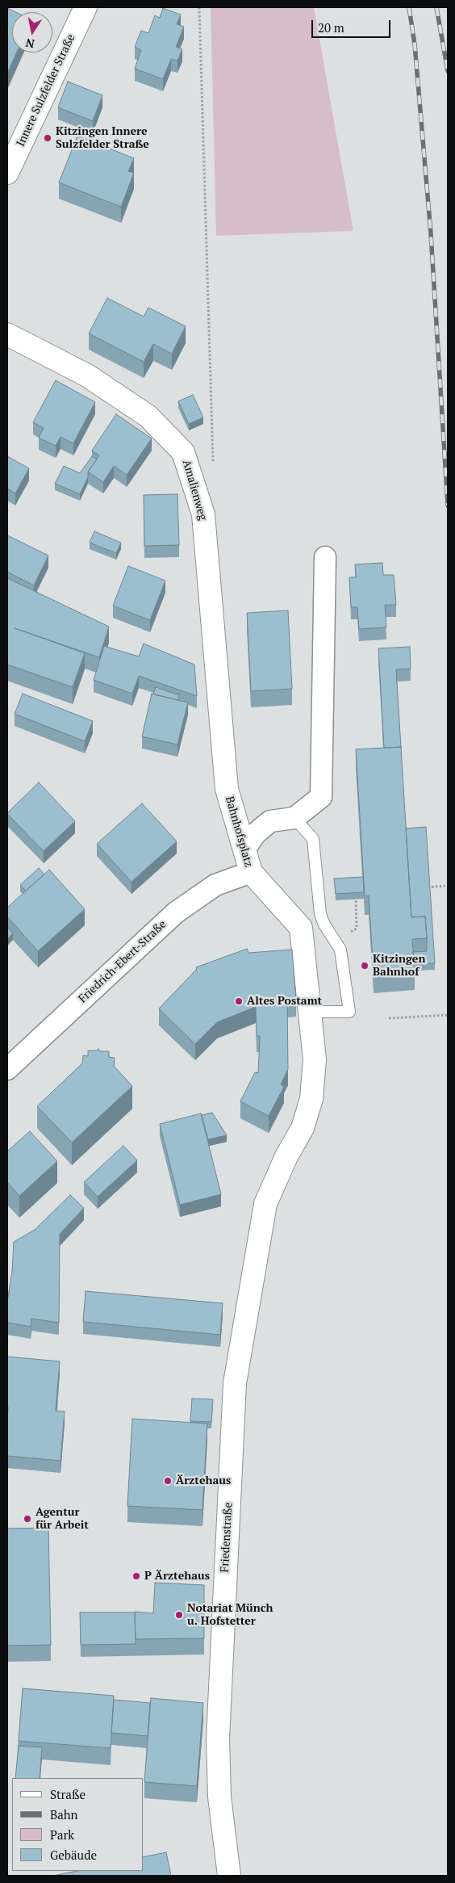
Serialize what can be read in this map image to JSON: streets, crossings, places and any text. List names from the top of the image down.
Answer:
{
  "streets": {
    "street": [
      "Innere Sulzfelder Straße",
      "Amalienweg",
      "Bahnhofsplatz",
      "Friedrich-Ebert-Straße",
      "Friedenstraße"
    ]
  },
  "crossings": [
    ["Amalienweg", "Bahnhofsplatz"],
    ["Bahnhofsplatz", "Friedrich-Ebert-Straße"],
    ["Bahnhofsplatz", "Friedenstraße"]
  ],
  "places": [
    "Kitzingen Innere Sulzfelder Straße",
    "Kitzingen Bahnhof",
    "Altes Postamt",
    "Ärztehaus",
    "Agentur für Arbeit",
    "P Ärztehaus",
    "Notariat Münch u. Hofstetter"
  ],
  "legend": [
    "Straße",
    "Bahn",
    "Park",
    "Gebäude"
  ],
  "scale_bar": "20 m",
  "north": "bottom"
}
